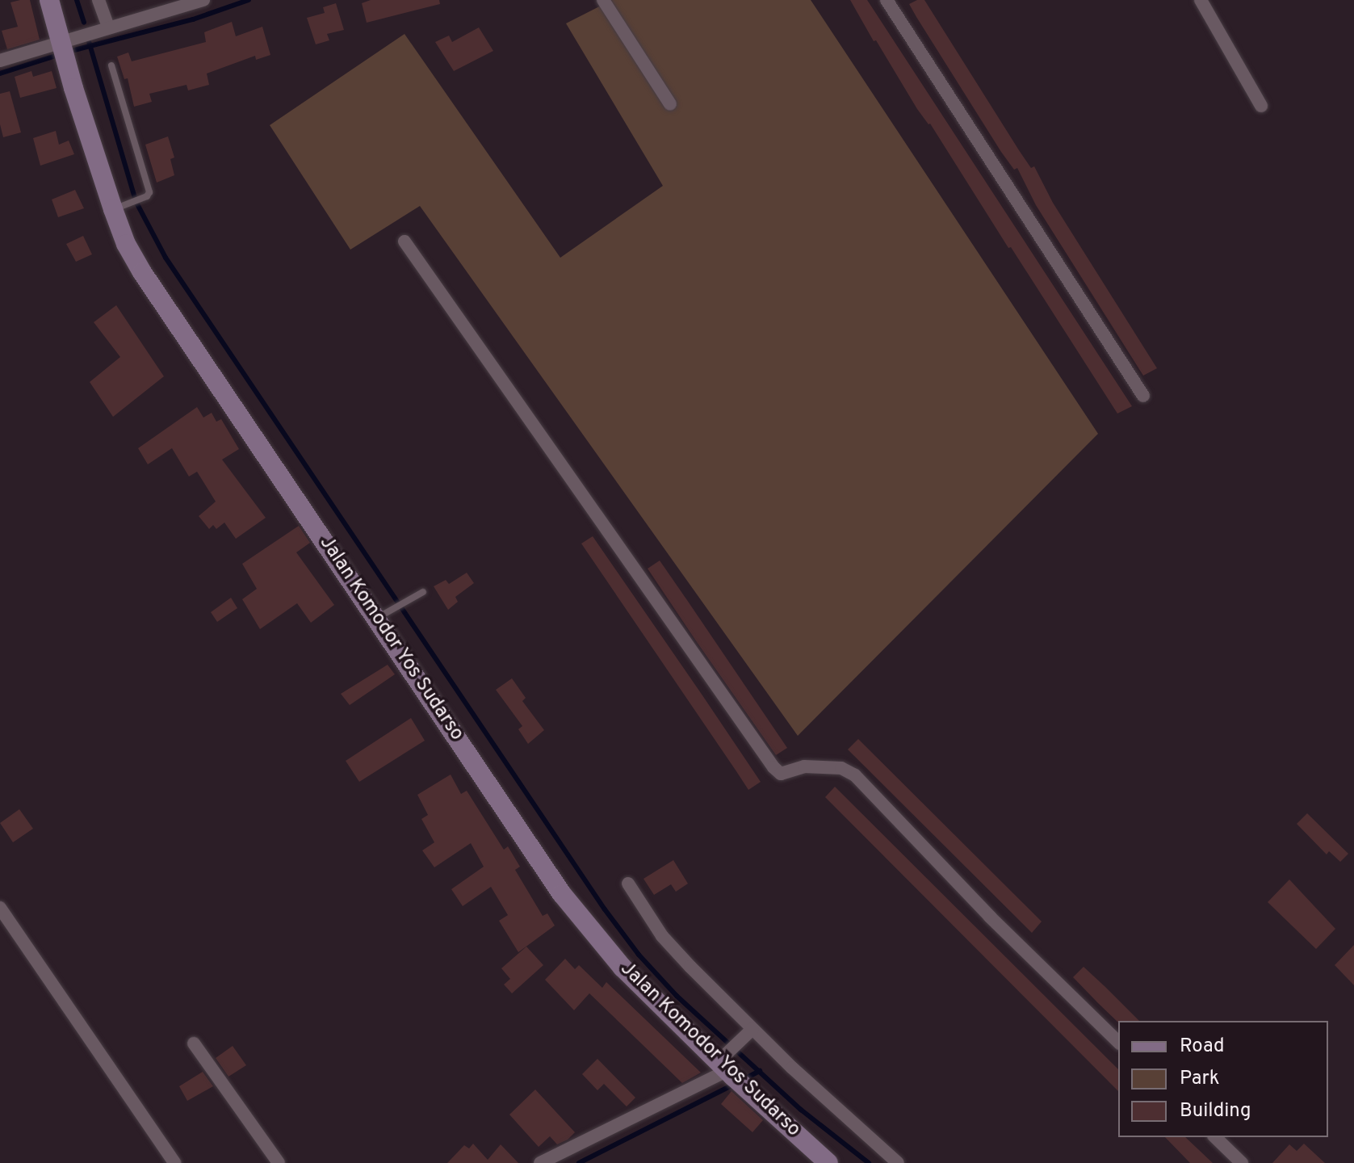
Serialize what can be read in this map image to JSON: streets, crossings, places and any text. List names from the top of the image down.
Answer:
{
  "streets": {
    "street": ["Jalan Komodor Yos Sudarso"]
  },
  "legend": ["Road", "Park", "Building"]
}
